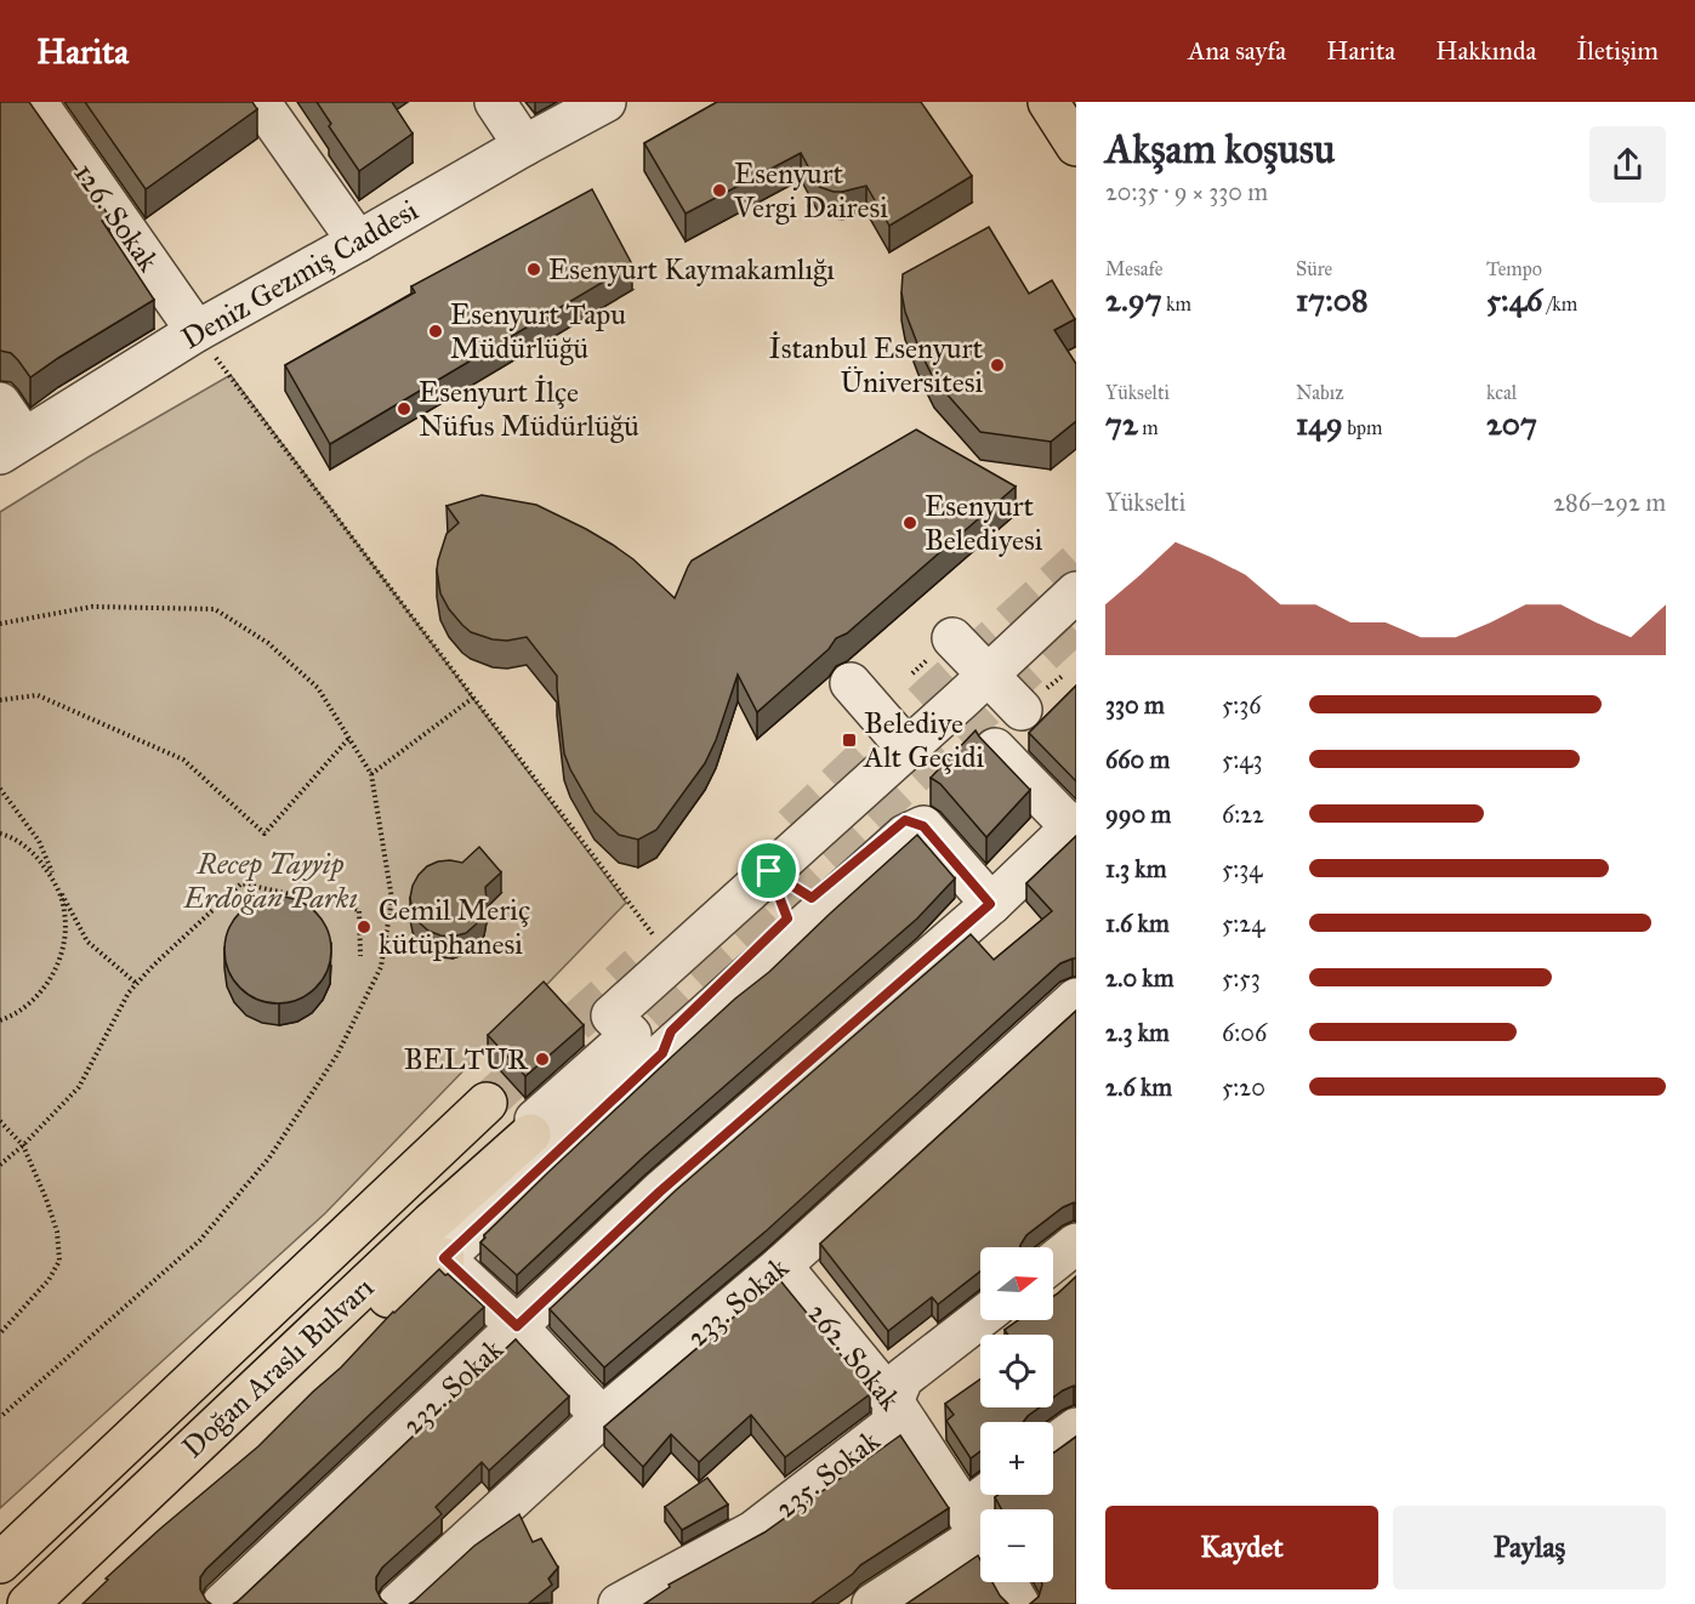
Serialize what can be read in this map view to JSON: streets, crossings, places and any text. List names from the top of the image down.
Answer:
{
  "streets": {
    "main road": ["Doğan Araslı Bulvarı"],
    "street": [
      "126. Sokak",
      "Deniz Gezmiş Caddesi",
      "233. Sokak",
      "262. Sokak",
      "232. Sokak",
      "235. Sokak"
    ]
  },
  "crossings": [
    ["126. Sokak", "Deniz Gezmiş Caddesi"],
    ["233. Sokak", "262. Sokak"],
    ["262. Sokak", "235. Sokak"]
  ],
  "parks": ["Recep Tayyip Erdoğan Parkı"],
  "places": {
    "other": [
      "Esenyurt Vergi Dairesi",
      "Esenyurt Kaymakamlığı",
      "Esenyurt Tapu Müdürlüğü",
      "İstanbul Esenyurt Üniversitesi",
      "Esenyurt İlçe Nüfus Müdürlüğü",
      "Esenyurt Belediyesi",
      "Cemil Meriç kütüphanesi",
      "BELTUR"
    ],
    "transit": ["Belediye Alt Geçidi"]
  },
  "north": "right",
  "page": {
    "header": "Harita",
    "nav": [
      "Ana sayfa",
      "Harita",
      "Hakkında",
      "İletişim"
    ],
    "heading": ["Akşam koşusu", "20:35 · 9 × 330 m"],
    "stats": [
      ["Mesafe", "2.97 km"],
      ["Süre", "17:08"],
      ["Tempo", "5:46 /km"],
      ["Yükselti", "72 m"],
      ["Nabız", "149 bpm"],
      ["kcal", "207"]
    ],
    "chart": ["Yükselti", "286–292 m"],
    "list": [
      {
        "name": "330 m",
        "note": "5:36"
      },
      {
        "name": "660 m",
        "note": "5:43"
      },
      {
        "name": "990 m",
        "note": "6:22"
      },
      {
        "name": "1.3 km",
        "note": "5:34"
      },
      {
        "name": "1.6 km",
        "note": "5:24"
      },
      {
        "name": "2.0 km",
        "note": "5:53"
      },
      {
        "name": "2.3 km",
        "note": "6:06"
      },
      {
        "name": "2.6 km",
        "note": "5:20"
      }
    ],
    "map_buttons": ["+", "−"],
    "buttons": ["Kaydet", "Paylaş"]
  }
}
